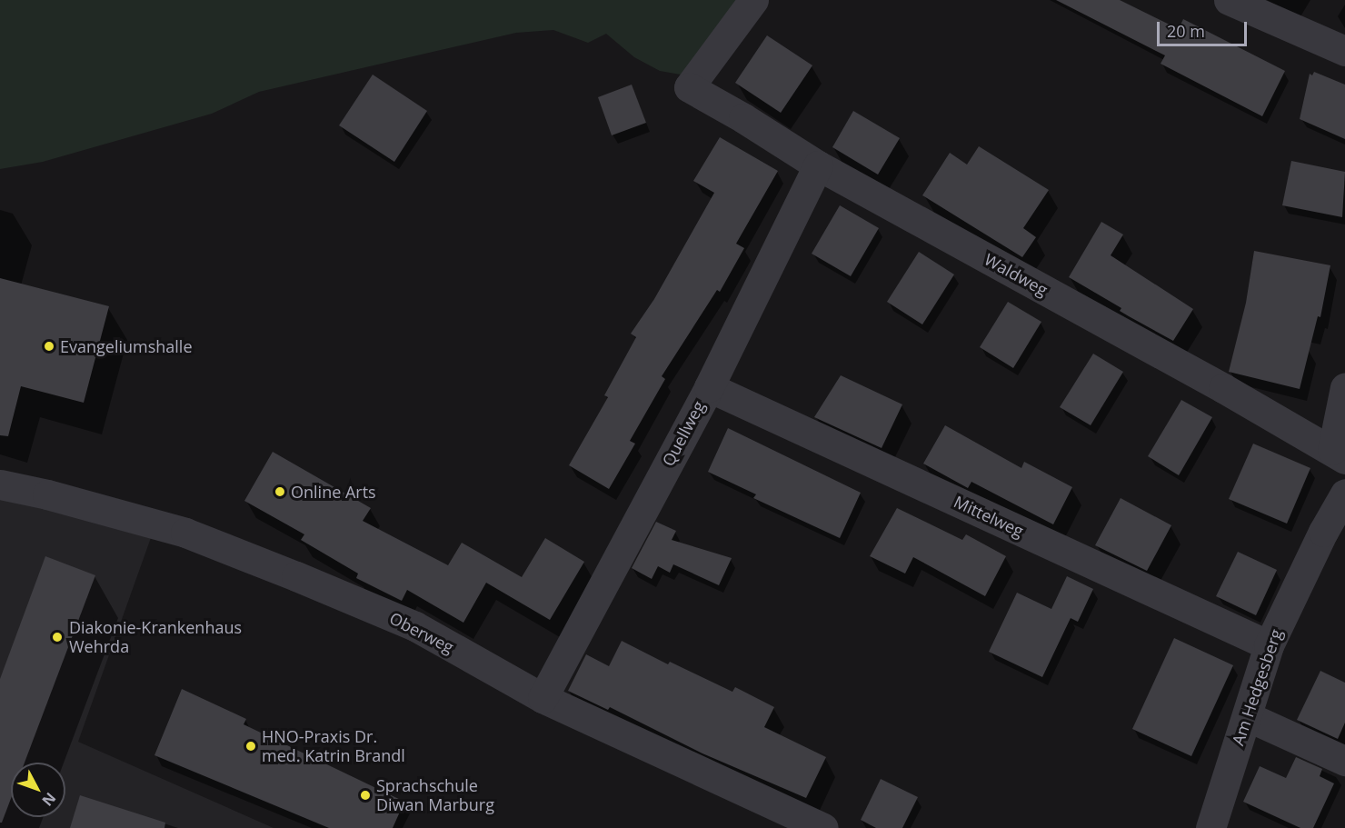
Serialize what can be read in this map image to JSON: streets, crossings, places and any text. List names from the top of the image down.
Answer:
{
  "streets": {
    "street": [
      "Waldweg",
      "Quellweg",
      "Mittelweg",
      "Oberweg",
      "Am Hedgesberg"
    ]
  },
  "crossings": [
    ["Waldweg", "Quellweg"],
    ["Quellweg", "Mittelweg"],
    ["Quellweg", "Oberweg"],
    ["Mittelweg", "Am Hedgesberg"]
  ],
  "places": [
    "Evangeliumshalle",
    "Online Arts",
    "Diakonie-Krankenhaus Wehrda",
    "HNO-Praxis Dr. med. Katrin Brandl",
    "Sprachschule Diwan Marburg"
  ],
  "scale_bar": "20 m",
  "north": "bottom right"
}
